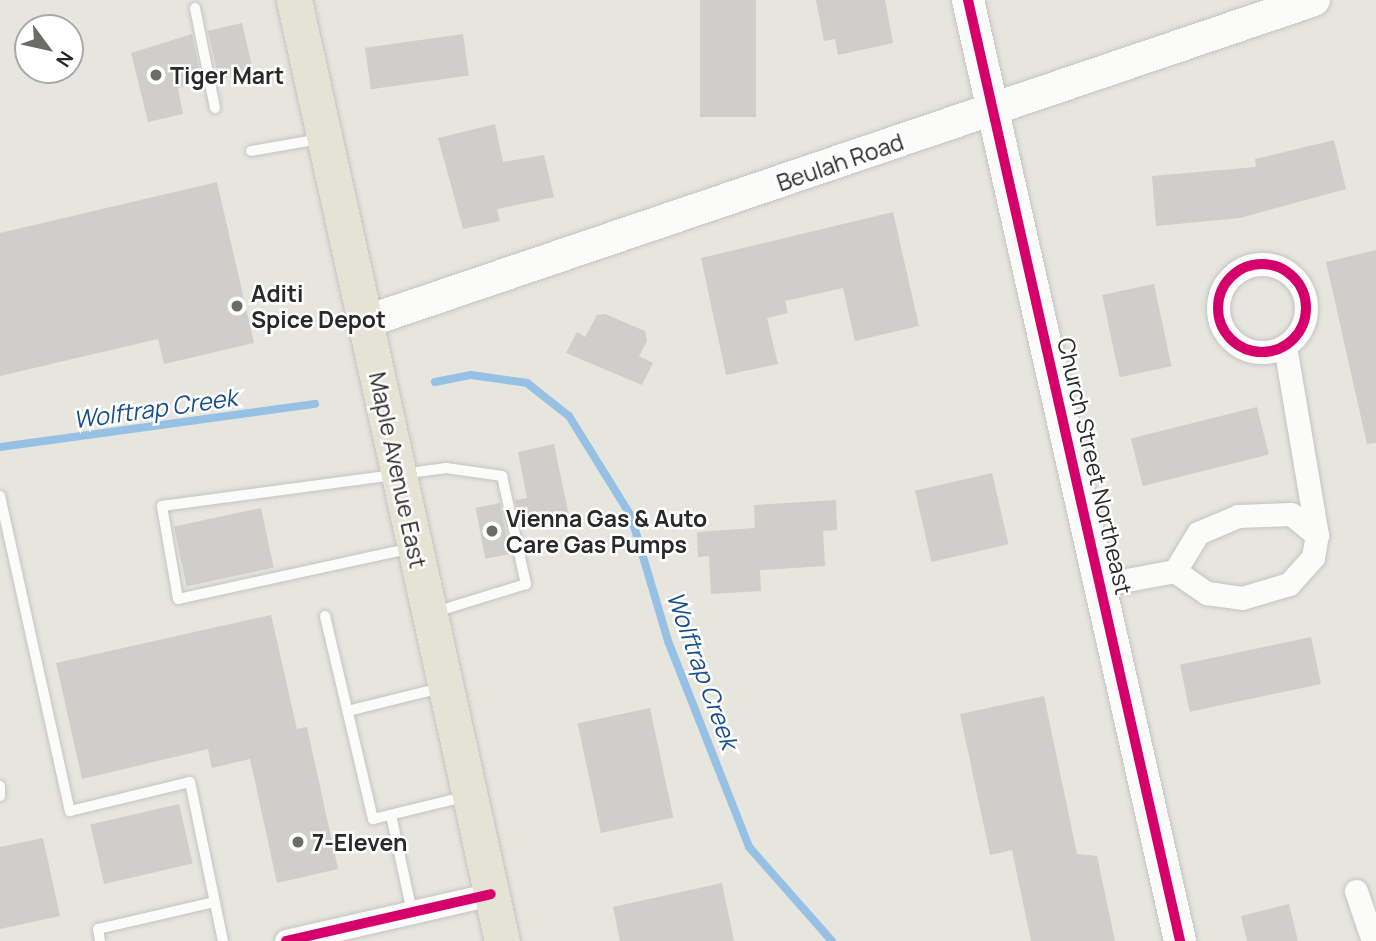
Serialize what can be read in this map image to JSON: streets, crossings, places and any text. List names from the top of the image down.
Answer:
{
  "streets": {
    "main road": ["Beulah Road", "Church Street Northeast", "Maple Avenue East"]
  },
  "crossings": [
    ["Beulah Road", "Church Street Northeast"],
    ["Beulah Road", "Maple Avenue East"]
  ],
  "water": ["Wolftrap Creek"],
  "places": [
    "Tiger Mart",
    "Aditi Spice Depot",
    "Vienna Gas & Auto Care Gas Pumps",
    "7-Eleven"
  ],
  "north": "bottom right"
}
